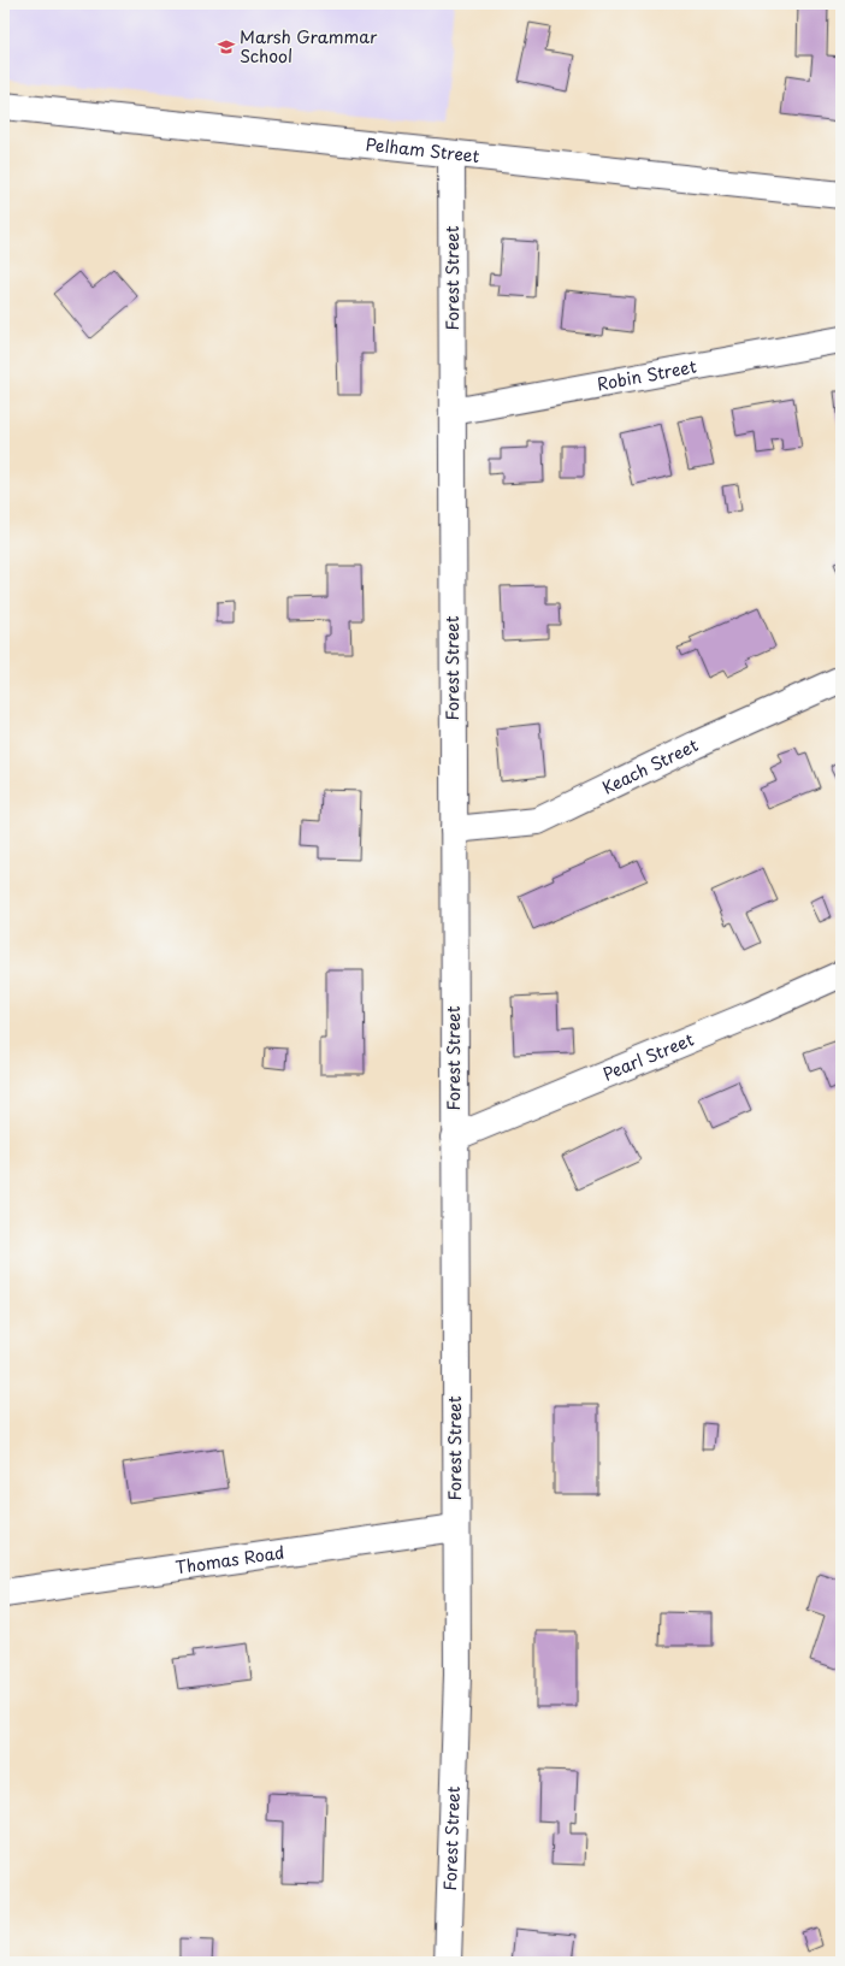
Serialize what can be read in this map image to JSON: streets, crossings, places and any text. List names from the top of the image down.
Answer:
{
  "streets": {
    "street": [
      "Pelham Street",
      "Forest Street",
      "Robin Street",
      "Keach Street",
      "Pearl Street",
      "Thomas Road"
    ]
  },
  "crossings": [
    ["Pelham Street", "Forest Street"],
    ["Forest Street", "Robin Street"],
    ["Forest Street", "Keach Street"],
    ["Forest Street", "Pearl Street"],
    ["Forest Street", "Thomas Road"]
  ],
  "places": {
    "school or university": ["Marsh Grammar School"]
  }
}
